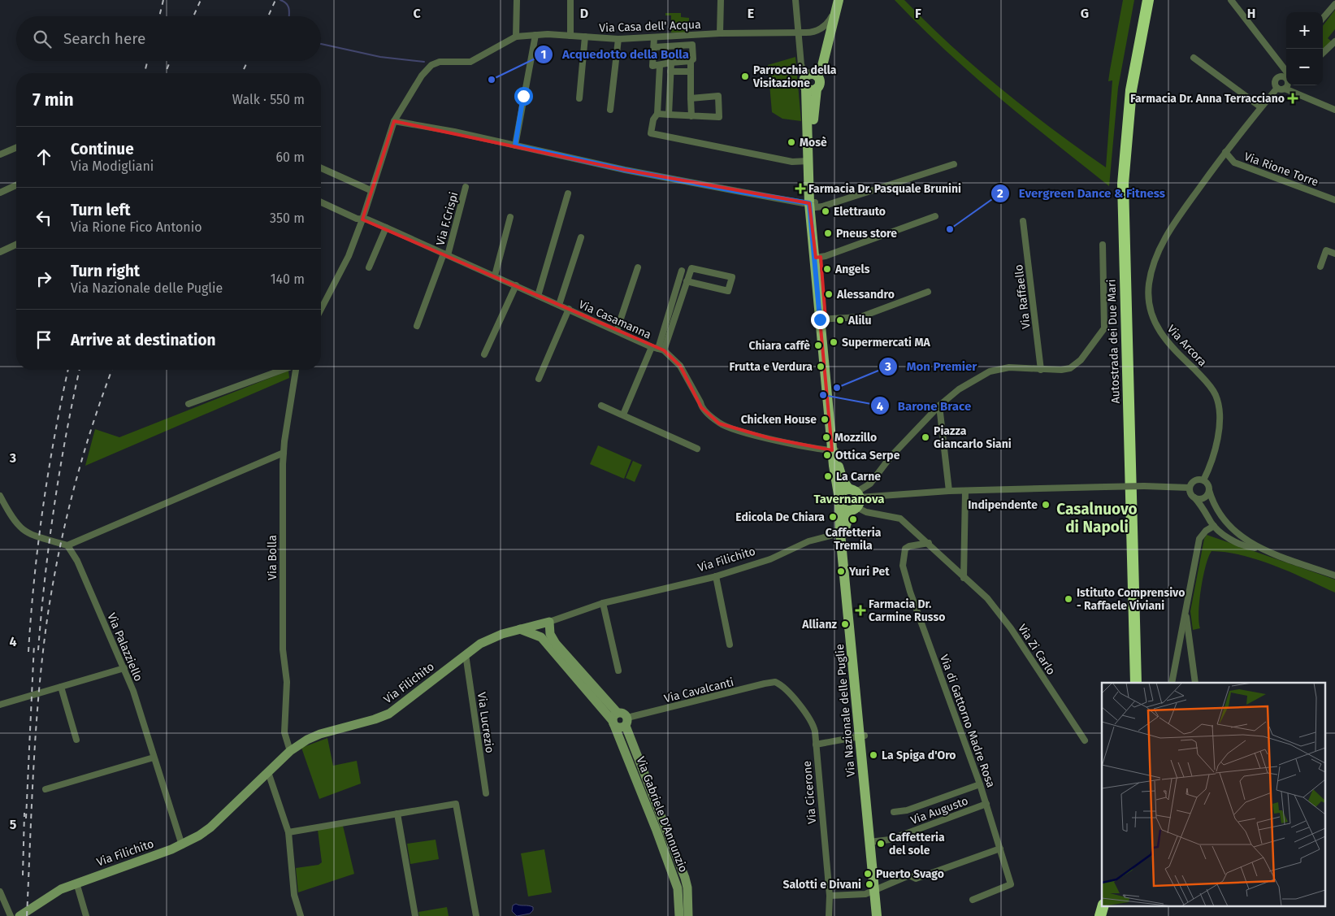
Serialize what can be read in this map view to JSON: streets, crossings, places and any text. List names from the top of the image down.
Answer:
{
  "streets": {
    "highway": ["Autostrada dei Due Mari"],
    "main road": ["Via Nazionale delle Puglie"],
    "street": [
      "Via Casa dell' Acqua",
      "Via Rione Torre",
      "Via F.Crispi",
      "Via Raffaello",
      "Via Casamanna",
      "Via Arcora",
      "Via Bolla",
      "Via Filichito",
      "Via Palazziello",
      "Via Zi Carlo",
      "Via Cavalcanti",
      "Via di Gattorno Madre Rosa",
      "Via Lucrezio",
      "Via Cicerone",
      "Via Augusto",
      "Via Gabriele D'Annunzio"
    ]
  },
  "crossings": [
    ["Via Rione Torre", "Via Arcora"],
    ["Via F.Crispi", "Via Casamanna"],
    ["Via Casamanna", "Via Nazionale delle Puglie"],
    ["Via Bolla", "Via Filichito"],
    ["Via Filichito", "Via Palazziello"],
    ["Via Filichito", "Via Nazionale delle Puglie"],
    ["Via Filichito", "Via Lucrezio"],
    ["Via Filichito", "Via Gabriele D'Annunzio"],
    ["Via Zi Carlo", "Via Nazionale delle Puglie"],
    ["Via Zi Carlo", "Via di Gattorno Madre Rosa"],
    ["Via Cavalcanti", "Via Cicerone"],
    ["Via Cavalcanti", "Via Gabriele D'Annunzio"],
    ["Via Nazionale delle Puglie", "Via Augusto"],
    ["Via di Gattorno Madre Rosa", "Via Augusto"]
  ],
  "districts": ["Tavernanova", "Casalnuovo di Napoli"],
  "places": {
    "other": [
      "Parrocchia della Visitazione",
      "Acquedotto della Bolla",
      "Mosè",
      "Elettrauto",
      "Evergreen Dance & Fitness",
      "Pneus store",
      "Angels",
      "Alessandro",
      "Alilu",
      "Supermercati MA",
      "Chiara caffè",
      "Frutta e Verdura",
      "Mon Premier",
      "Barone Brace",
      "Chicken House",
      "Mozzillo",
      "Piazza Giancarlo Siani",
      "Ottica Serpe",
      "La Carne",
      "Indipendente",
      "Edicola De Chiara",
      "Caffetteria Tremila",
      "Yuri Pet",
      "Istituto Comprensivo - Raffaele Viviani",
      "Allianz",
      "La Spiga d'Oro",
      "Caffetteria del sole",
      "Puerto Svago",
      "Salotti e Divani"
    ],
    "health": ["Farmacia Dr. Anna Terracciano", "Farmacia Dr. Pasquale Brunini", "Farmacia Dr. Carmine Russo"]
  },
  "page": {
    "map_buttons": ["+", "−"],
    "search": "Search here",
    "heading": ["7 min", "Walk · 550 m"],
    "list": [
      ["Continue", "Via Modigliani", "60 m"],
      ["Turn left", "Via Rione Fico Antonio", "350 m"],
      ["Turn right", "Via Nazionale delle Puglie", "140 m"],
      "Arrive at destination"
    ]
  },
  "grid": {
    "columns": [
      "C",
      "D",
      "E",
      "F",
      "G",
      "H"
    ],
    "rows": ["3", "4", "5"]
  }
}
